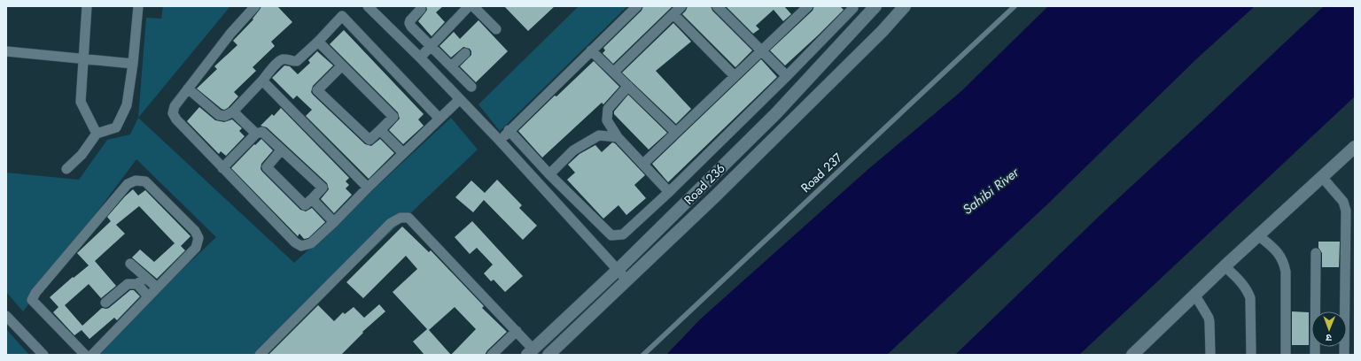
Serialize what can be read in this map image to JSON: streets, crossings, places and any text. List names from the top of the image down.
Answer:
{
  "streets": {
    "street": ["Road 236"],
    "lane": ["Road 237"]
  },
  "water": ["Sahibi River"],
  "north": "bottom"
}
